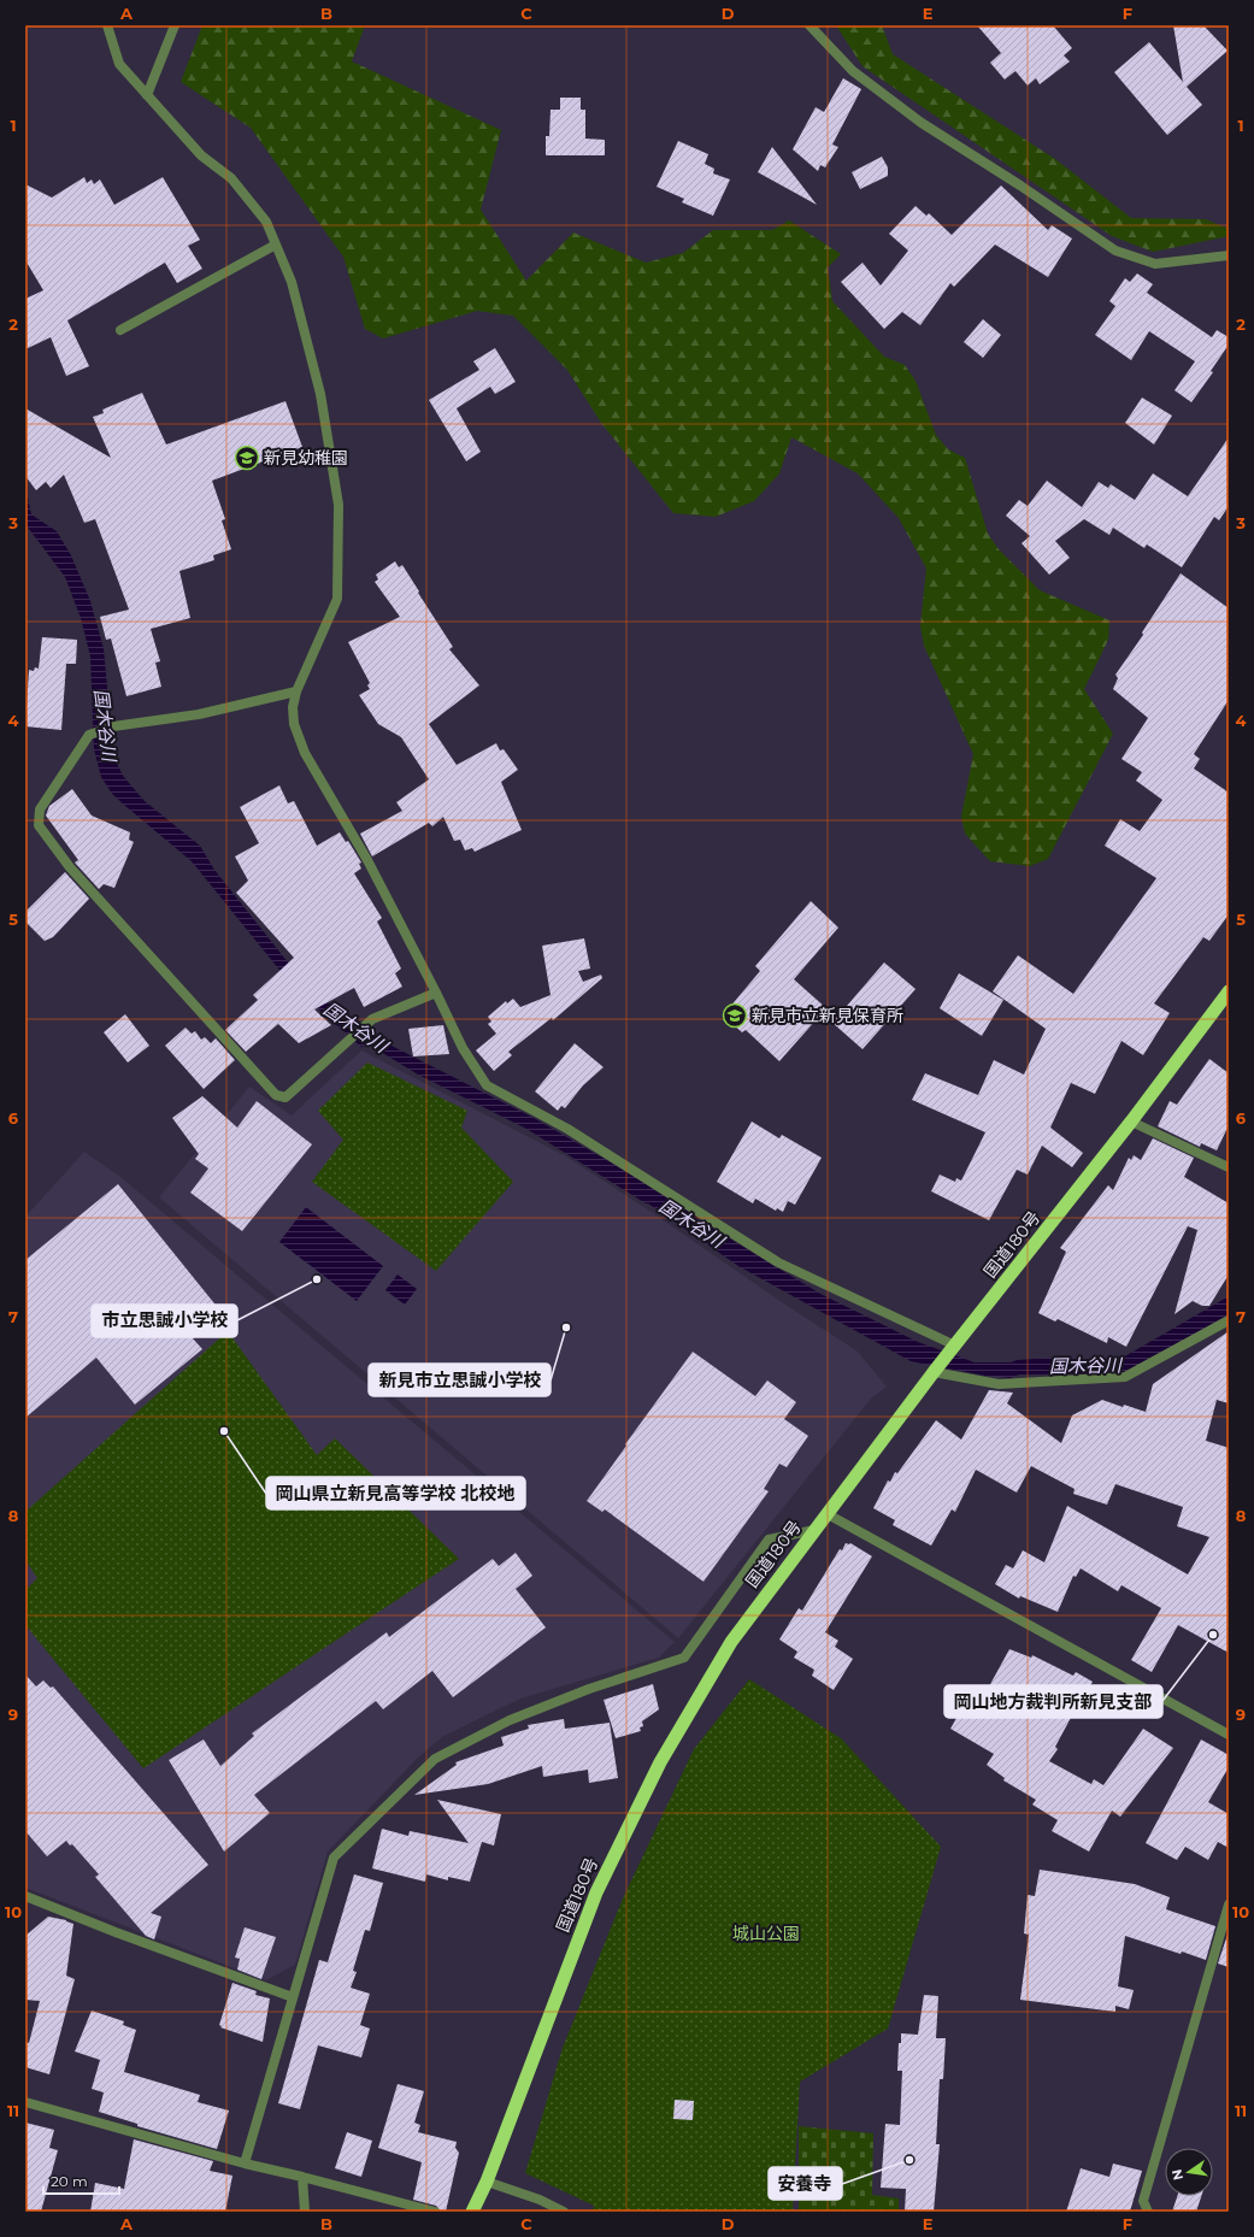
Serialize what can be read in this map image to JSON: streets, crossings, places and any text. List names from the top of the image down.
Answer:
{
  "streets": {
    "highway": ["国道180号"]
  },
  "water": ["国木谷川"],
  "parks": ["城山公園"],
  "places": {
    "school or university": ["新見幼稚園", "新見市立新見保育所"],
    "other": [
      "市立思誠小学校",
      "新見市立思誠小学校",
      "岡山県立新見高等学校 北校地",
      "岡山地方裁判所新見支部",
      "安養寺"
    ]
  },
  "scale_bar": "20 m",
  "north": "left",
  "grid": {
    "columns": [
      "A",
      "B",
      "C",
      "D",
      "E",
      "F"
    ],
    "rows": [
      "1",
      "2",
      "3",
      "4",
      "5",
      "6",
      "7",
      "8",
      "9",
      "10",
      "11"
    ]
  }
}
